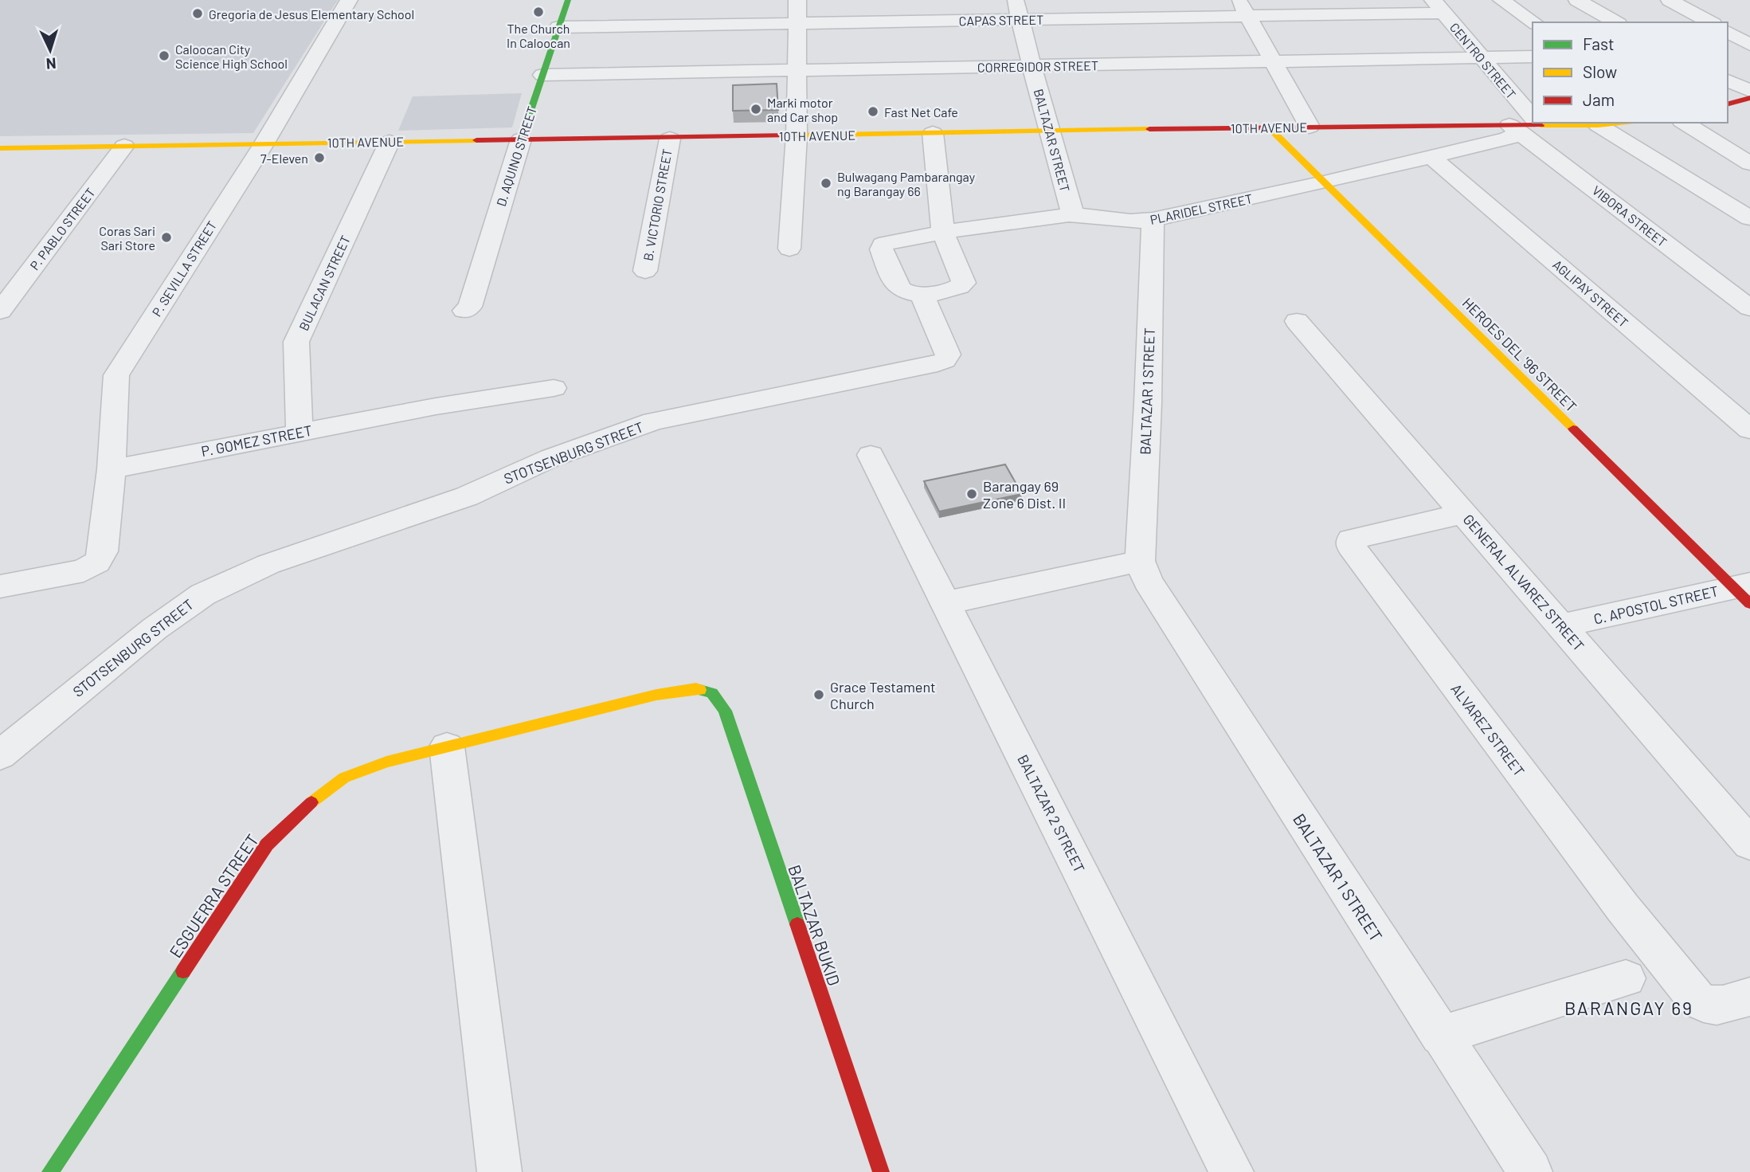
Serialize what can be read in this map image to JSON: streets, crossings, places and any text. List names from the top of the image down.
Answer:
{
  "streets": {
    "street": [
      "CAPAS STREET",
      "CENTRO STREET",
      "CORREGIDOR STREET",
      "10TH AVENUE",
      "BALTAZAR STREET",
      "D. AQUINO STREET",
      "B. VICTORIO STREET",
      "PLARIDEL STREET",
      "VIBORA STREET",
      "P. PABLO STREET",
      "P. SEVILLA STREET",
      "BULACAN STREET",
      "AGLIPAY STREET",
      "HEROES DEL '96 STREET",
      "BALTAZAR 1 STREET",
      "P. GOMEZ STREET",
      "STOTSENBURG STREET",
      "GENERAL ALVAREZ STREET",
      "C. APOSTOL STREET",
      "ALVAREZ STREET",
      "BALTAZAR 2 STREET",
      "ESGUERRA STREET",
      "BALTAZAR BUKID"
    ]
  },
  "crossings": [
    ["CAPAS STREET", "CENTRO STREET"],
    ["CAPAS STREET", "BALTAZAR STREET"],
    ["CAPAS STREET", "D. AQUINO STREET"],
    ["CENTRO STREET", "CORREGIDOR STREET"],
    ["CENTRO STREET", "10TH AVENUE"],
    ["CENTRO STREET", "PLARIDEL STREET"],
    ["CENTRO STREET", "VIBORA STREET"],
    ["CORREGIDOR STREET", "BALTAZAR STREET"],
    ["CORREGIDOR STREET", "D. AQUINO STREET"],
    ["10TH AVENUE", "BALTAZAR STREET"],
    ["10TH AVENUE", "D. AQUINO STREET"],
    ["10TH AVENUE", "B. VICTORIO STREET"],
    ["10TH AVENUE", "PLARIDEL STREET"],
    ["10TH AVENUE", "VIBORA STREET"],
    ["10TH AVENUE", "P. PABLO STREET"],
    ["10TH AVENUE", "P. SEVILLA STREET"],
    ["10TH AVENUE", "BULACAN STREET"],
    ["10TH AVENUE", "HEROES DEL '96 STREET"],
    ["BALTAZAR STREET", "PLARIDEL STREET"],
    ["PLARIDEL STREET", "VIBORA STREET"],
    ["PLARIDEL STREET", "AGLIPAY STREET"],
    ["PLARIDEL STREET", "HEROES DEL '96 STREET"],
    ["PLARIDEL STREET", "BALTAZAR 1 STREET"],
    ["PLARIDEL STREET", "STOTSENBURG STREET"],
    ["P. SEVILLA STREET", "P. GOMEZ STREET"],
    ["BULACAN STREET", "P. GOMEZ STREET"],
    ["HEROES DEL '96 STREET", "C. APOSTOL STREET"],
    ["GENERAL ALVAREZ STREET", "C. APOSTOL STREET"],
    ["GENERAL ALVAREZ STREET", "ALVAREZ STREET"],
    ["ESGUERRA STREET", "BALTAZAR BUKID"]
  ],
  "districts": ["BARANGAY 69"],
  "places": [
    "The Church In Caloocan",
    "Gregoria de Jesus Elementary School",
    "Caloocan City Science High School",
    "Marki motor and Car shop",
    "Fast Net Cafe",
    "7-Eleven",
    "Bulwagang Pambarangay ng Barangay 66",
    "Coras Sari Sari Store",
    "Barangay 69 Zone 6 Dist. II",
    "Grace Testament Church"
  ],
  "legend": ["Fast", "Slow", "Jam"],
  "north": "bottom"
}
